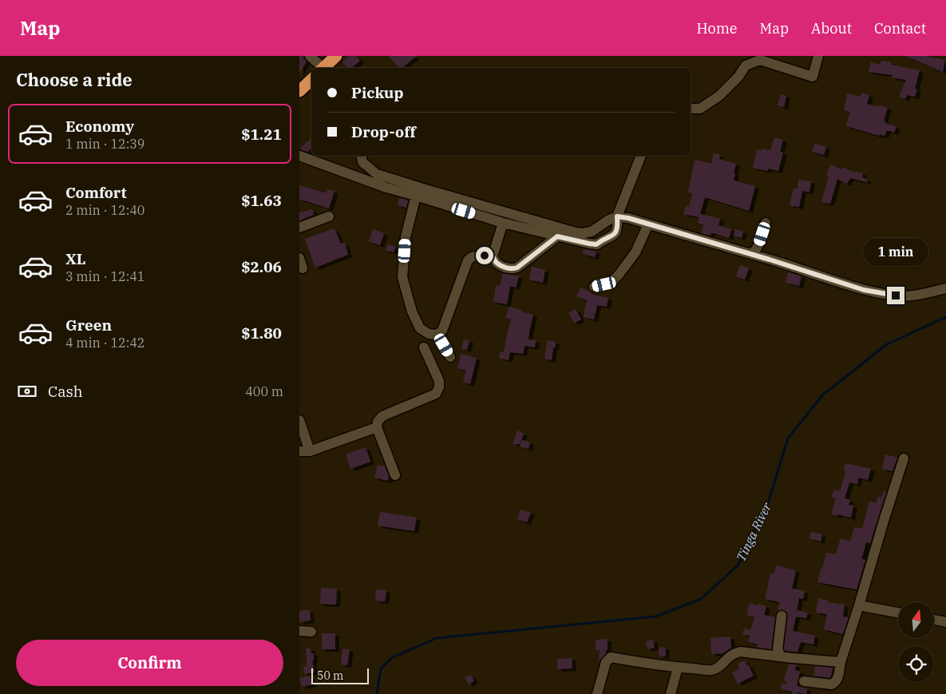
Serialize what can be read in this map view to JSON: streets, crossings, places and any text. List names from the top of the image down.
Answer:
{
  "water": ["Tinga River"],
  "scale_bar": "50 m",
  "north": "top",
  "page": {
    "header": "Map",
    "nav": [
      "Home",
      "Map",
      "About",
      "Contact"
    ],
    "heading": "Choose a ride",
    "banner": ["Pickup", "Drop-off"],
    "list": [
      {
        "name": "Economy",
        "note": "1 min · 12:39",
        "value": "$1.21"
      },
      {
        "name": "Comfort",
        "note": "2 min · 12:40",
        "value": "$1.63"
      },
      {
        "name": "XL",
        "note": "3 min · 12:41",
        "value": "$2.06"
      },
      {
        "name": "Green",
        "note": "4 min · 12:42",
        "value": "$1.80"
      }
    ],
    "bubble": "1 min",
    "pay": ["Cash", "400 m"],
    "buttons": "Confirm",
    "scale": "50 m"
  }
}
